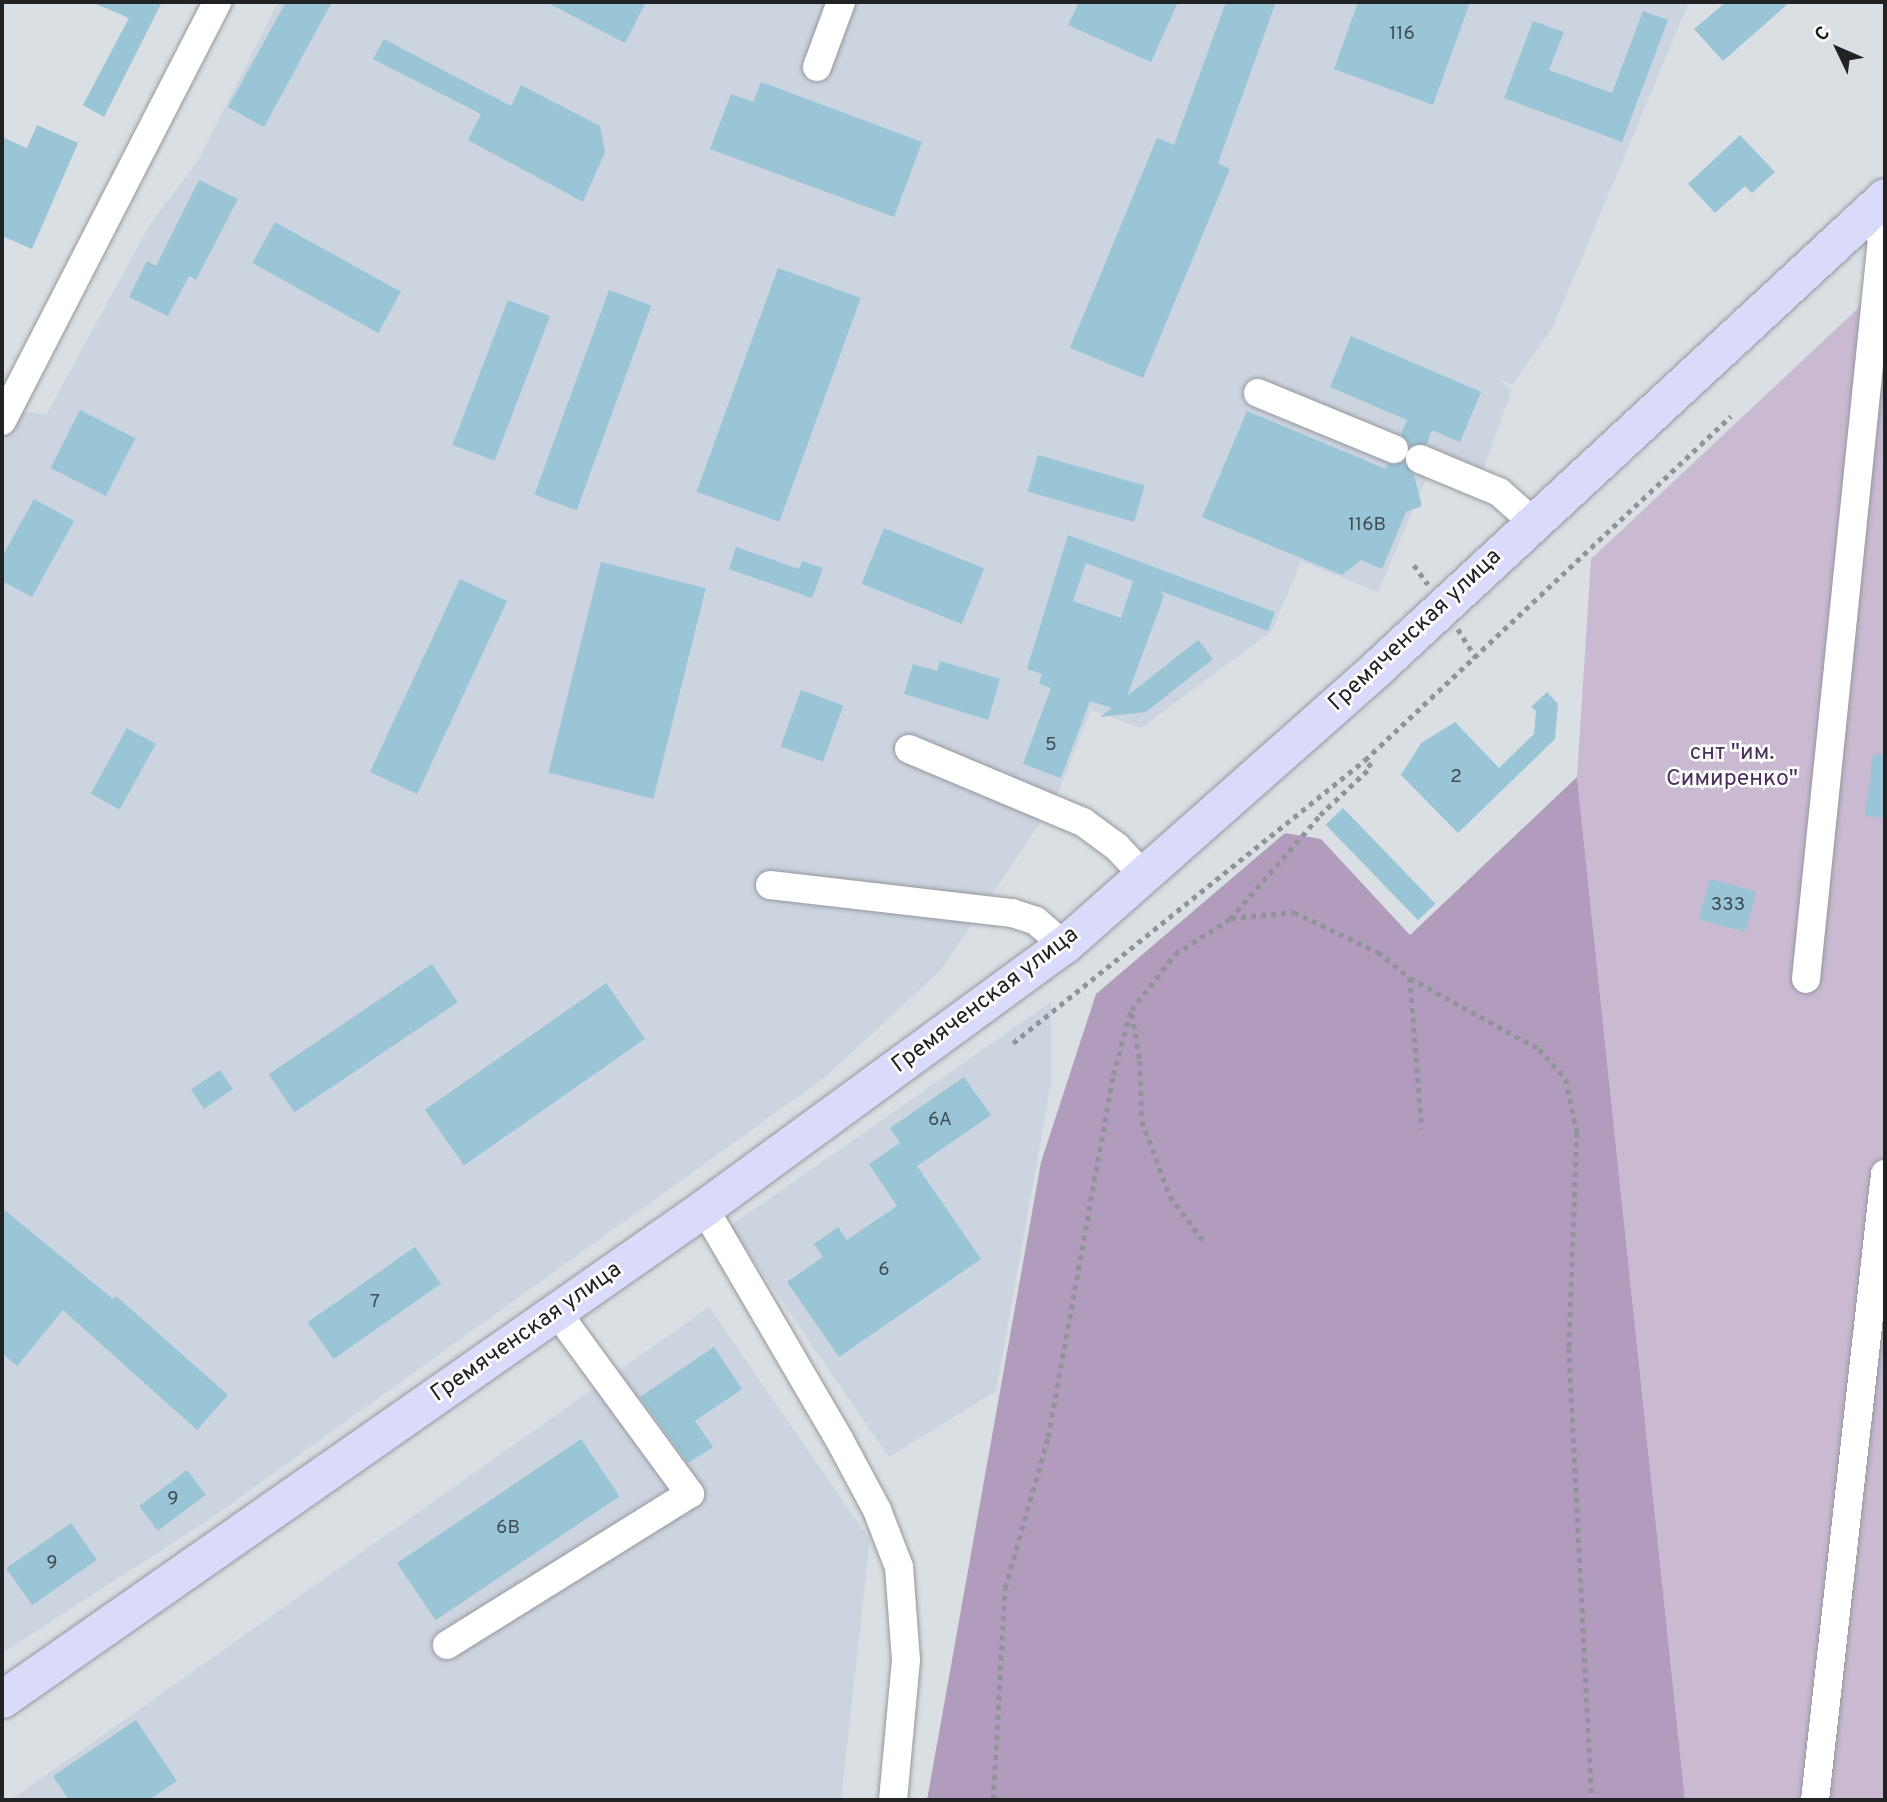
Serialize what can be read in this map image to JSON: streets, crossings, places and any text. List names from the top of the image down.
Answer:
{
  "streets": {
    "main road": ["Гремяченская улица"]
  },
  "parks": ["снт \"им. Симиренко\""],
  "house_numbers": [
    "116",
    "116В",
    "5",
    "2",
    "333",
    "6А",
    "6",
    "7",
    "9",
    "6В",
    "9"
  ],
  "north": "top left"
}
